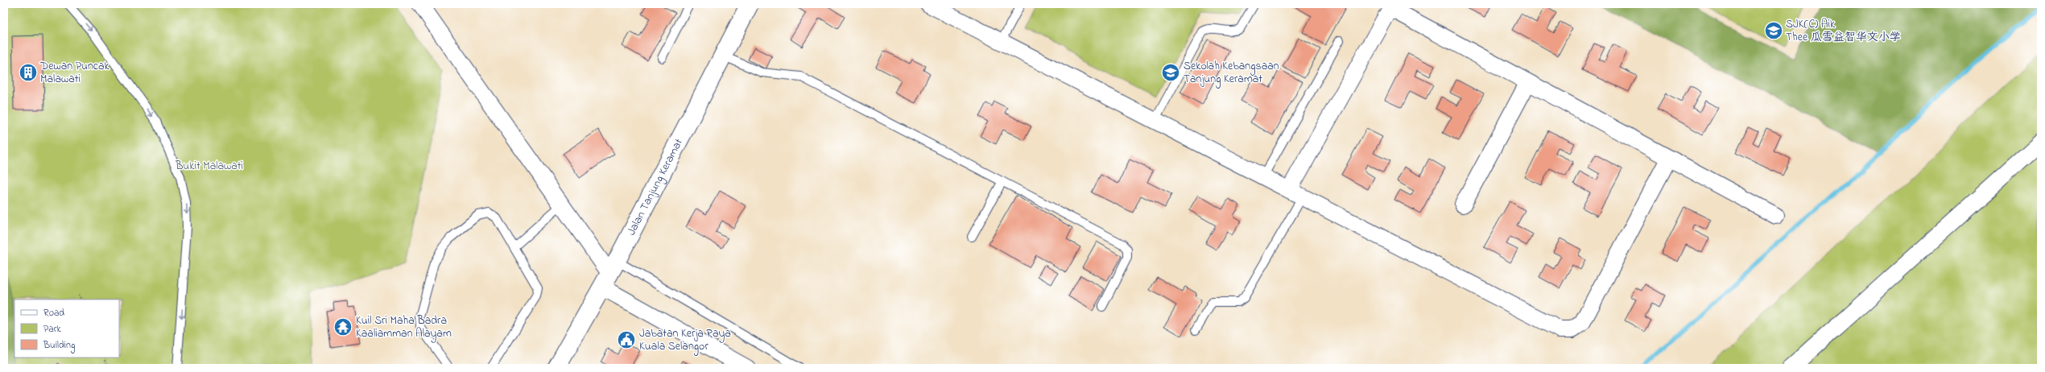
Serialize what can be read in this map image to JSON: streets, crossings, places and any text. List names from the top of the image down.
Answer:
{
  "streets": {
    "street": ["Jalan Tanjung Keramat"]
  },
  "parks": ["Bukit Malawati"],
  "places": {
    "school or university": ["SJK(C) Aik Thee 瓜雪益智华文小学", "Sekolah Kebangsaan Tanjung Keramat"],
    "building": ["Dewan Puncak Malawati"],
    "temple": ["Kuil Sri Maha Badra Kaaliamman Alayam"],
    "public building": ["Jabatan Kerja Raya Kuala Selangor"]
  },
  "legend": ["Road", "Park", "Building"]
}
